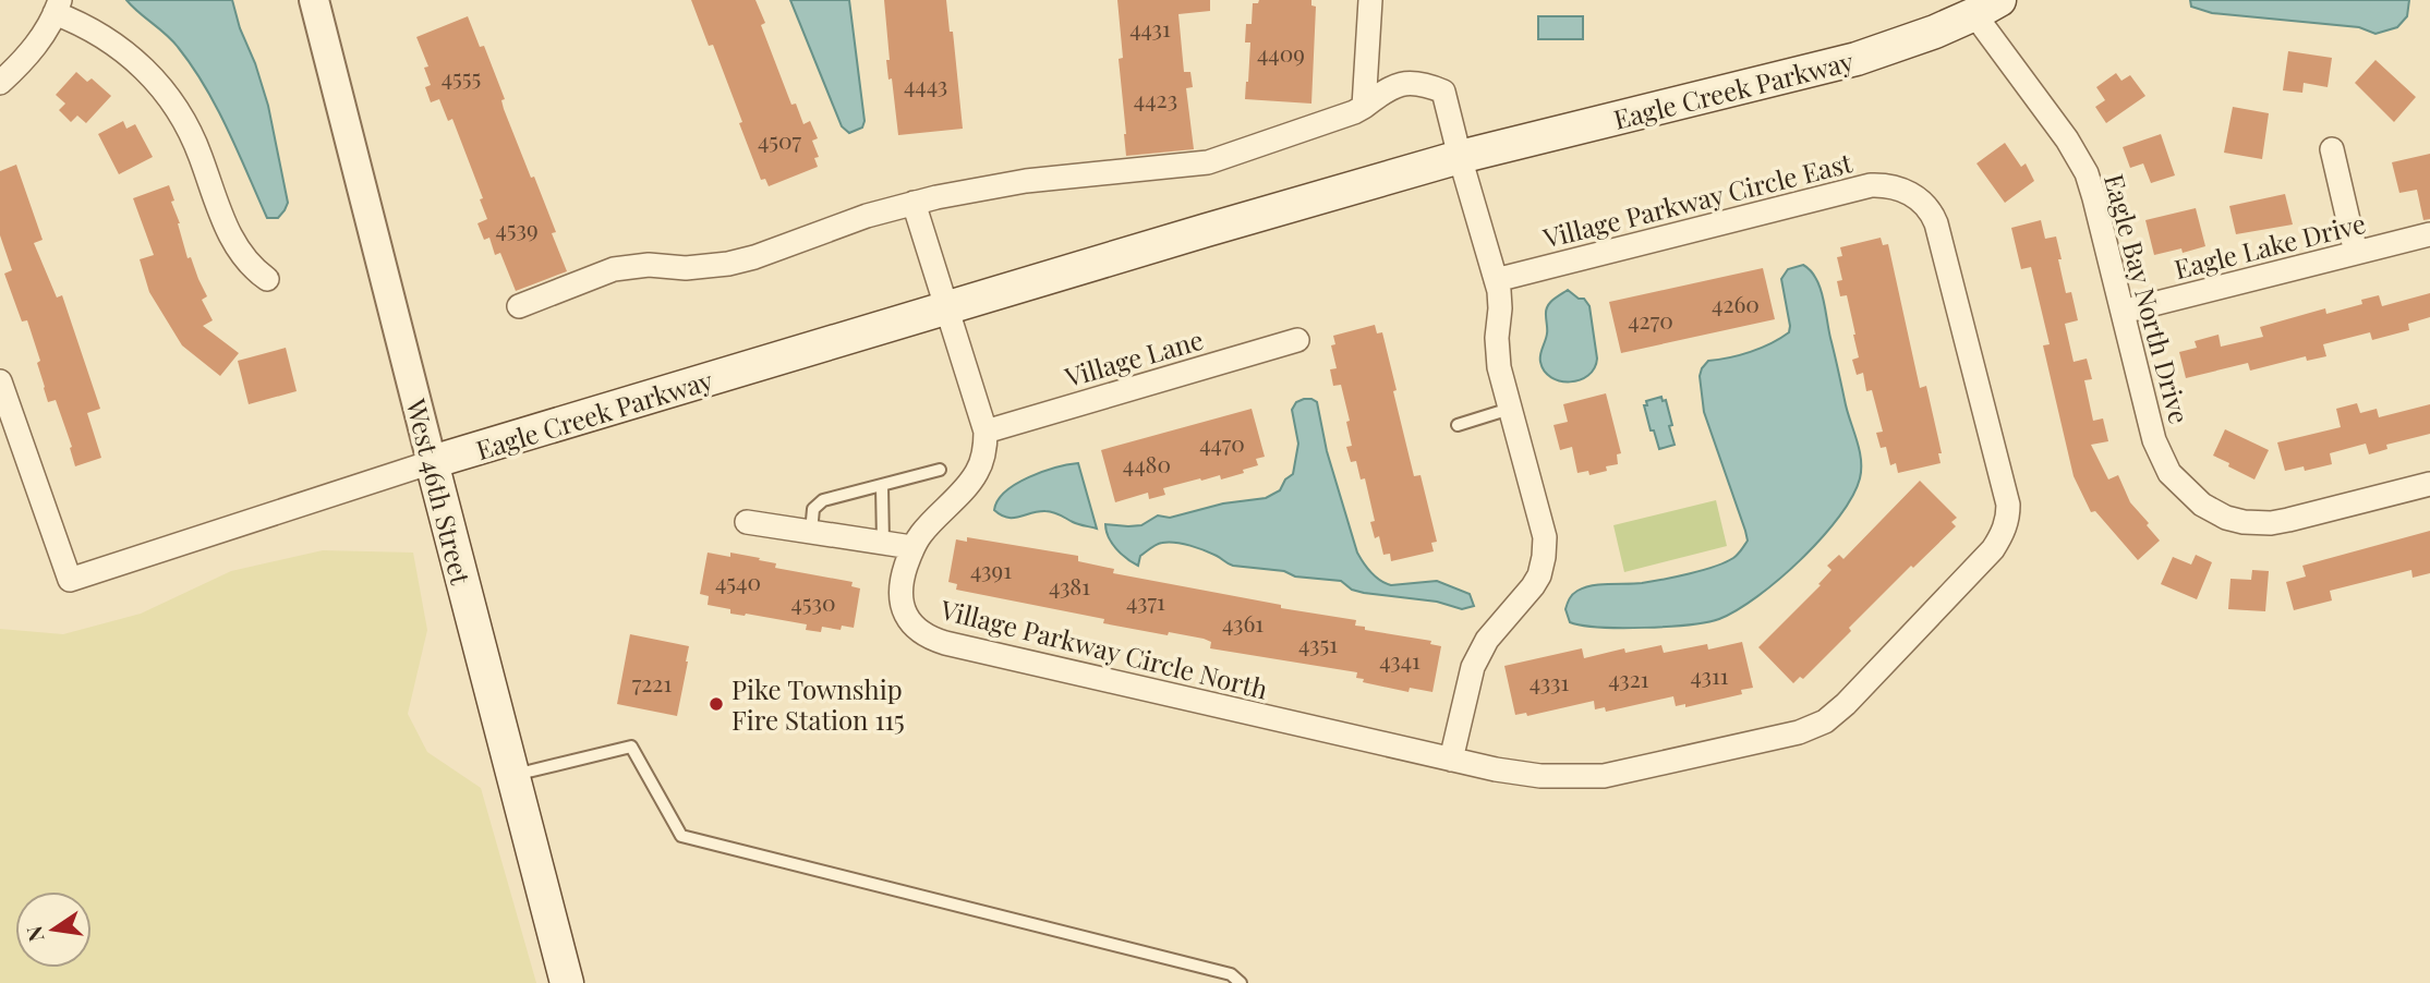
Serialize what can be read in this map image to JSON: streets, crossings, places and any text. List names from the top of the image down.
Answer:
{
  "streets": {
    "main road": ["Eagle Creek Parkway", "West 46th Street"],
    "street": [
      "Village Parkway Circle East",
      "Eagle Lake Drive",
      "Eagle Bay North Drive",
      "Village Lane",
      "Village Parkway Circle North"
    ]
  },
  "crossings": [
    ["Eagle Creek Parkway", "Eagle Bay North Drive"],
    ["Eagle Creek Parkway", "West 46th Street"],
    ["Eagle Creek Parkway", "Village Parkway Circle North"],
    ["Village Parkway Circle East", "Village Parkway Circle North"],
    ["Eagle Lake Drive", "Eagle Bay North Drive"],
    ["Village Lane", "Village Parkway Circle North"]
  ],
  "places": ["Pike Township Fire Station 115"],
  "house_numbers": [
    "4431",
    "4409",
    "4555",
    "4443",
    "4423",
    "4507",
    "4539",
    "4260",
    "4270",
    "4470",
    "4480",
    "4391",
    "4540",
    "4381",
    "4371",
    "4530",
    "4361",
    "4351",
    "4341",
    "4311",
    "4321",
    "4331",
    "7221"
  ],
  "north": "left"
}
